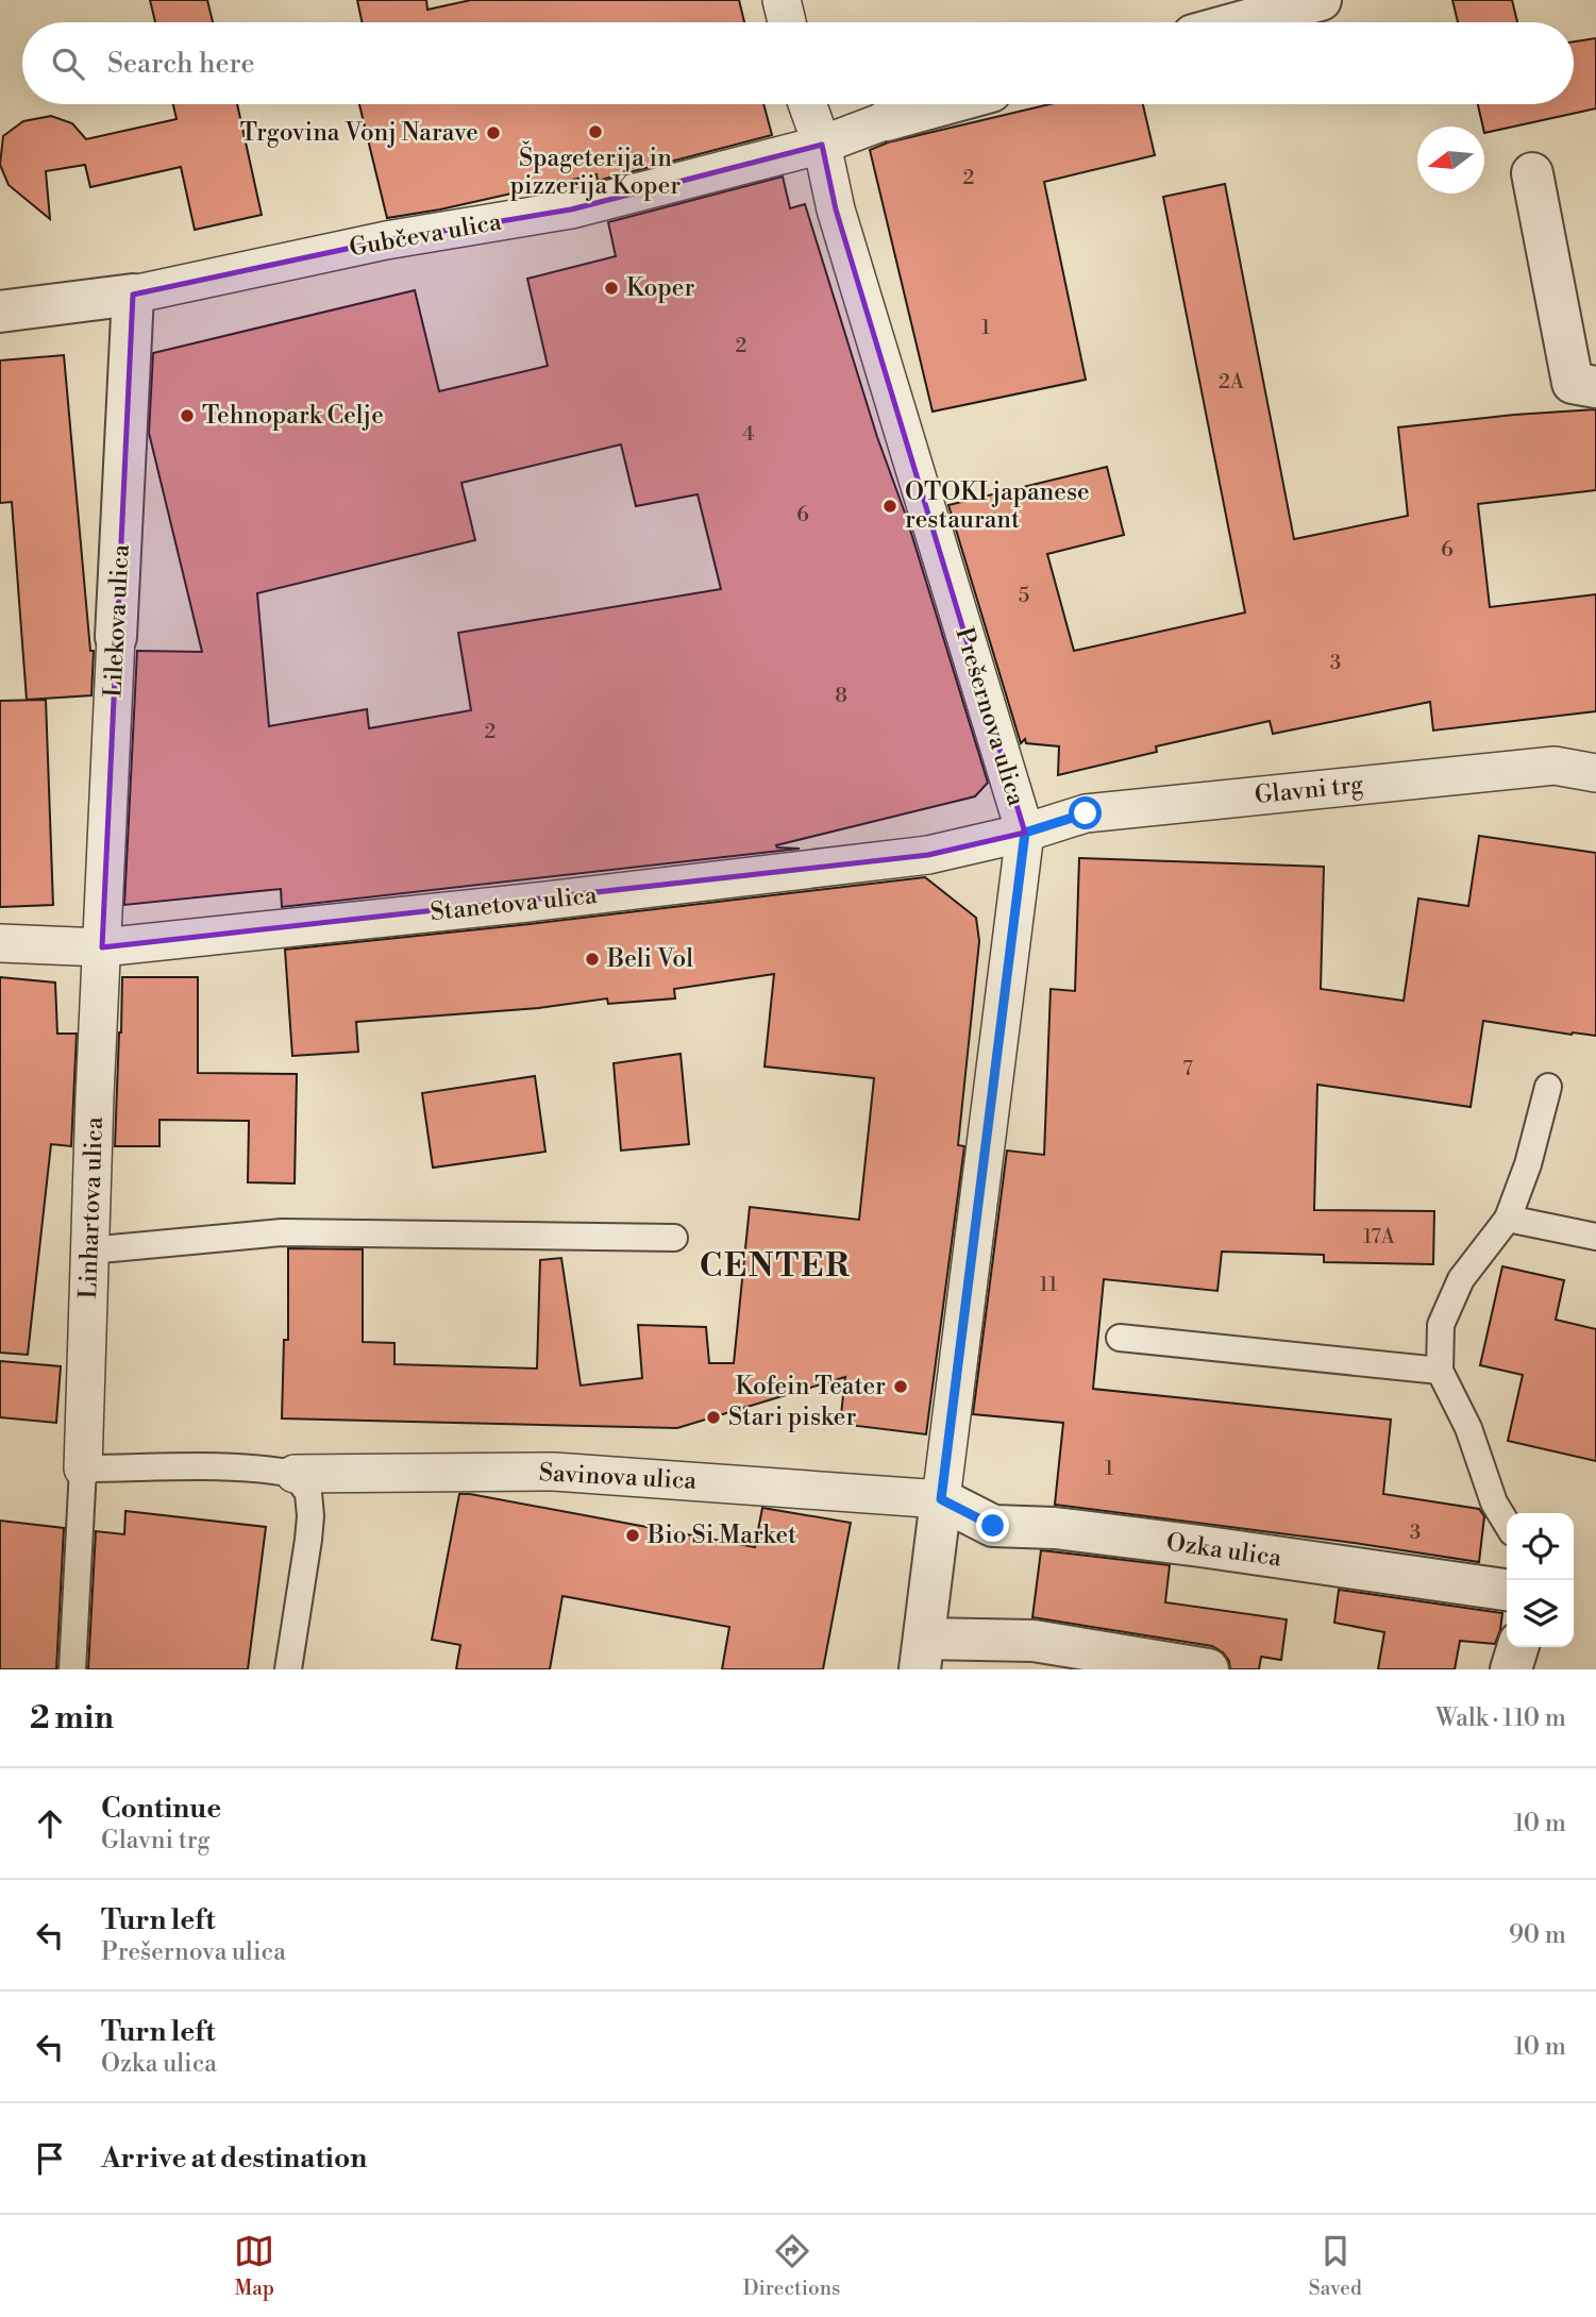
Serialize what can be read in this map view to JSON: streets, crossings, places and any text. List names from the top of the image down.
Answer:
{
  "streets": {
    "street": [
      "Gubčeva ulica",
      "Lilekova ulica",
      "Prešernova ulica",
      "Glavni trg",
      "Stanetova ulica",
      "Linhartova ulica",
      "Savinova ulica",
      "Ozka ulica"
    ]
  },
  "crossings": [
    ["Gubčeva ulica", "Lilekova ulica"],
    ["Gubčeva ulica", "Prešernova ulica"],
    ["Lilekova ulica", "Stanetova ulica"],
    ["Lilekova ulica", "Linhartova ulica"],
    ["Prešernova ulica", "Glavni trg"],
    ["Prešernova ulica", "Stanetova ulica"],
    ["Prešernova ulica", "Savinova ulica"],
    ["Prešernova ulica", "Ozka ulica"],
    ["Glavni trg", "Stanetova ulica"],
    ["Stanetova ulica", "Linhartova ulica"],
    ["Savinova ulica", "Ozka ulica"]
  ],
  "districts": ["CENTER"],
  "places": [
    "Špageterija in pizzerija Koper",
    "Trgovina Vonj Narave",
    "Koper",
    "Tehnopark Celje",
    "OTOKI japanese restaurant",
    "Beli Vol",
    "Kofein Teater",
    "Stari pisker",
    "Bio Si Market"
  ],
  "house_numbers": [
    "2",
    "1",
    "2",
    "2A",
    "4",
    "6",
    "6",
    "5",
    "3",
    "8",
    "2",
    "7",
    "17A",
    "11",
    "1",
    "3"
  ],
  "north": "left",
  "page": {
    "search": "Search here",
    "heading": ["2 min", "Walk · 110 m"],
    "list": [
      ["Continue", "Glavni trg", "10 m"],
      ["Turn left", "Prešernova ulica", "90 m"],
      ["Turn left", "Ozka ulica", "10 m"],
      "Arrive at destination"
    ],
    "nav": ["Map", "Directions", "Saved"]
  }
}
